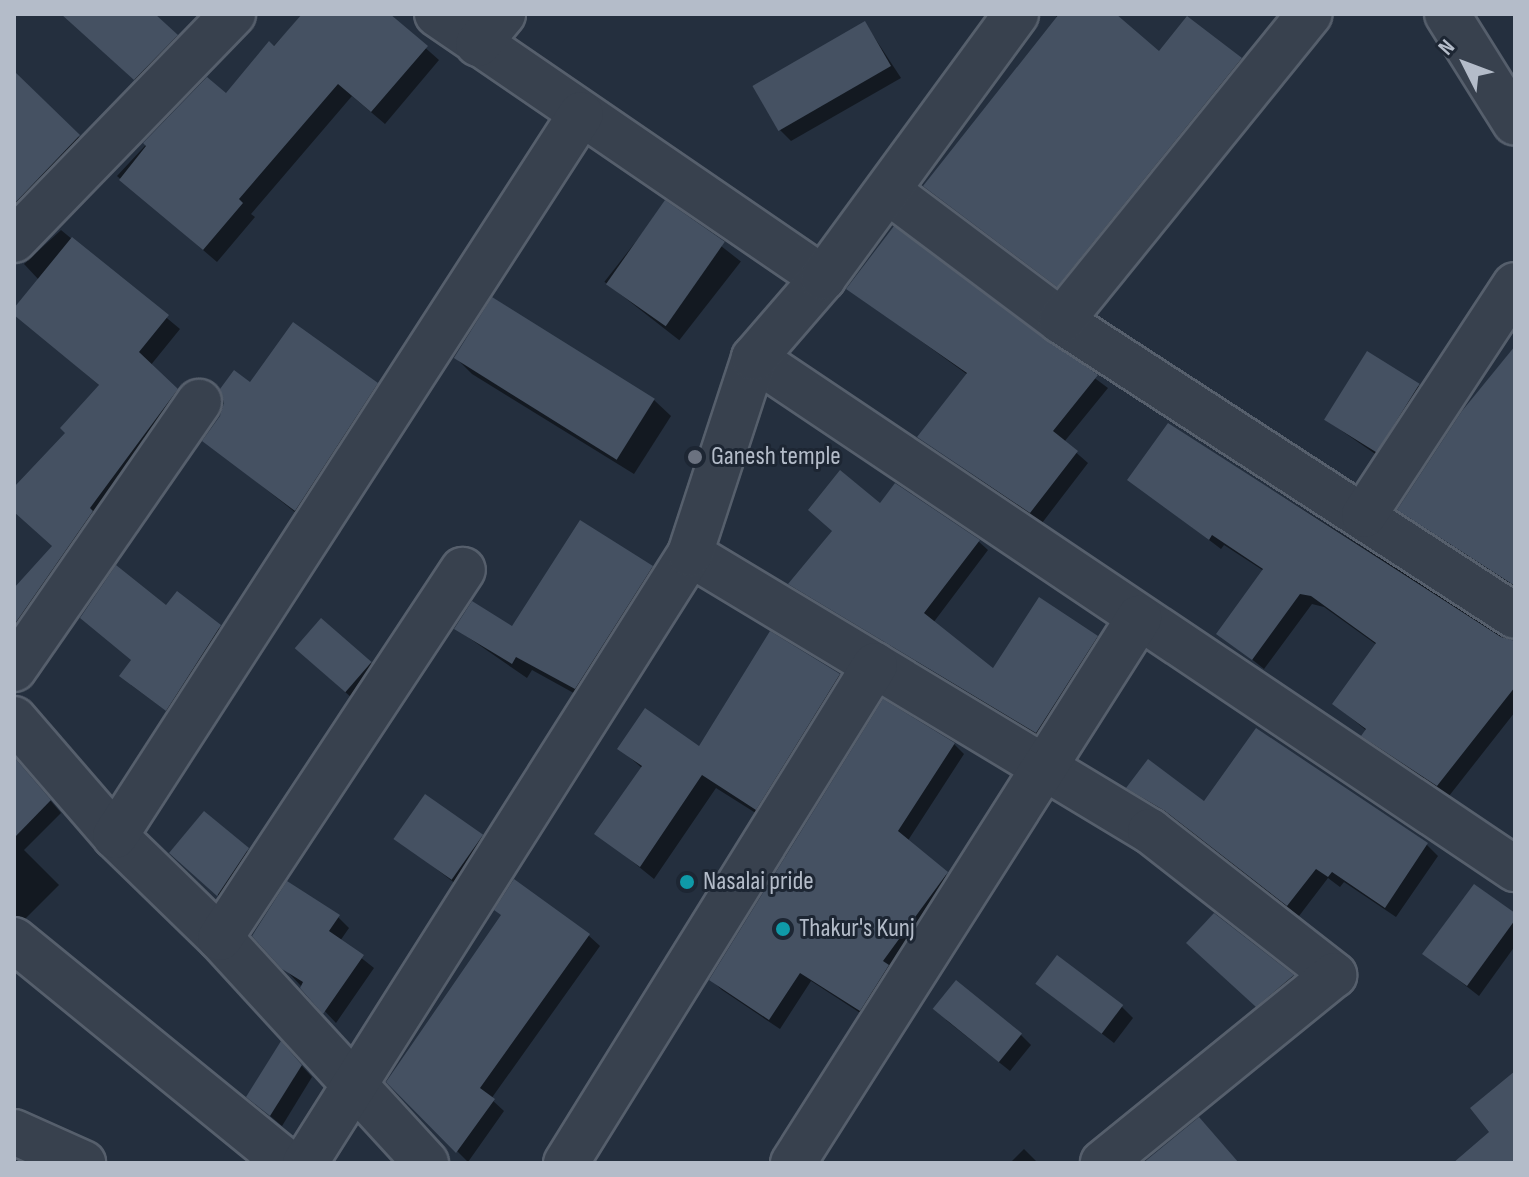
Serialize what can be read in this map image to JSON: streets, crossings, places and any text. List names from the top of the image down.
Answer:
{
  "places": ["Ganesh temple", "Nasalai pride", "Thakur's Kunj"],
  "north": "top left"
}
